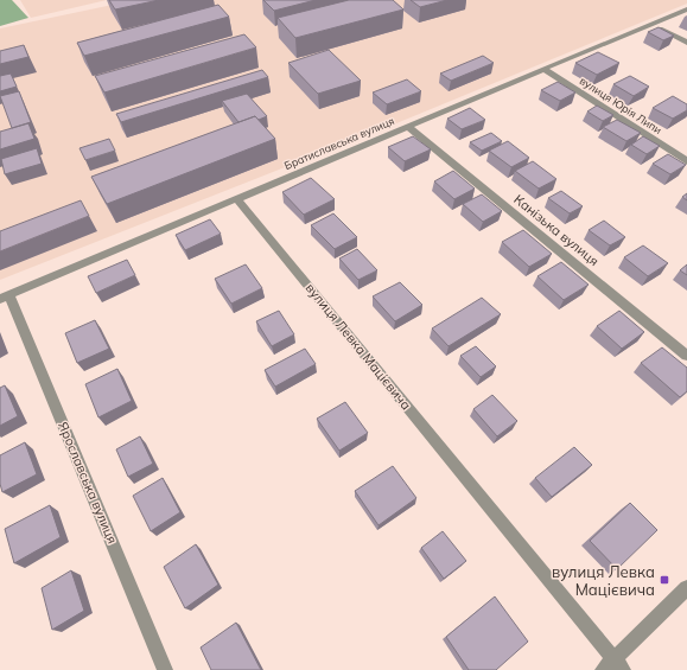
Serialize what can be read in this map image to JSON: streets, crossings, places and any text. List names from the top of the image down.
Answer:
{
  "streets": {
    "street": [
      "вулиця Юрія Липи",
      "Братиславська вулиця",
      "Канізька вулиця",
      "вулиця Левка Мацієвича",
      "Ярославська вулиця"
    ]
  },
  "crossings": [
    ["вулиця Юрія Липи", "Братиславська вулиця"],
    ["Братиславська вулиця", "Канізька вулиця"],
    ["Братиславська вулиця", "вулиця Левка Мацієвича"],
    ["Братиславська вулиця", "Ярославська вулиця"]
  ],
  "places": {
    "transit": ["вулиця Левка Мацієвича"]
  }
}
